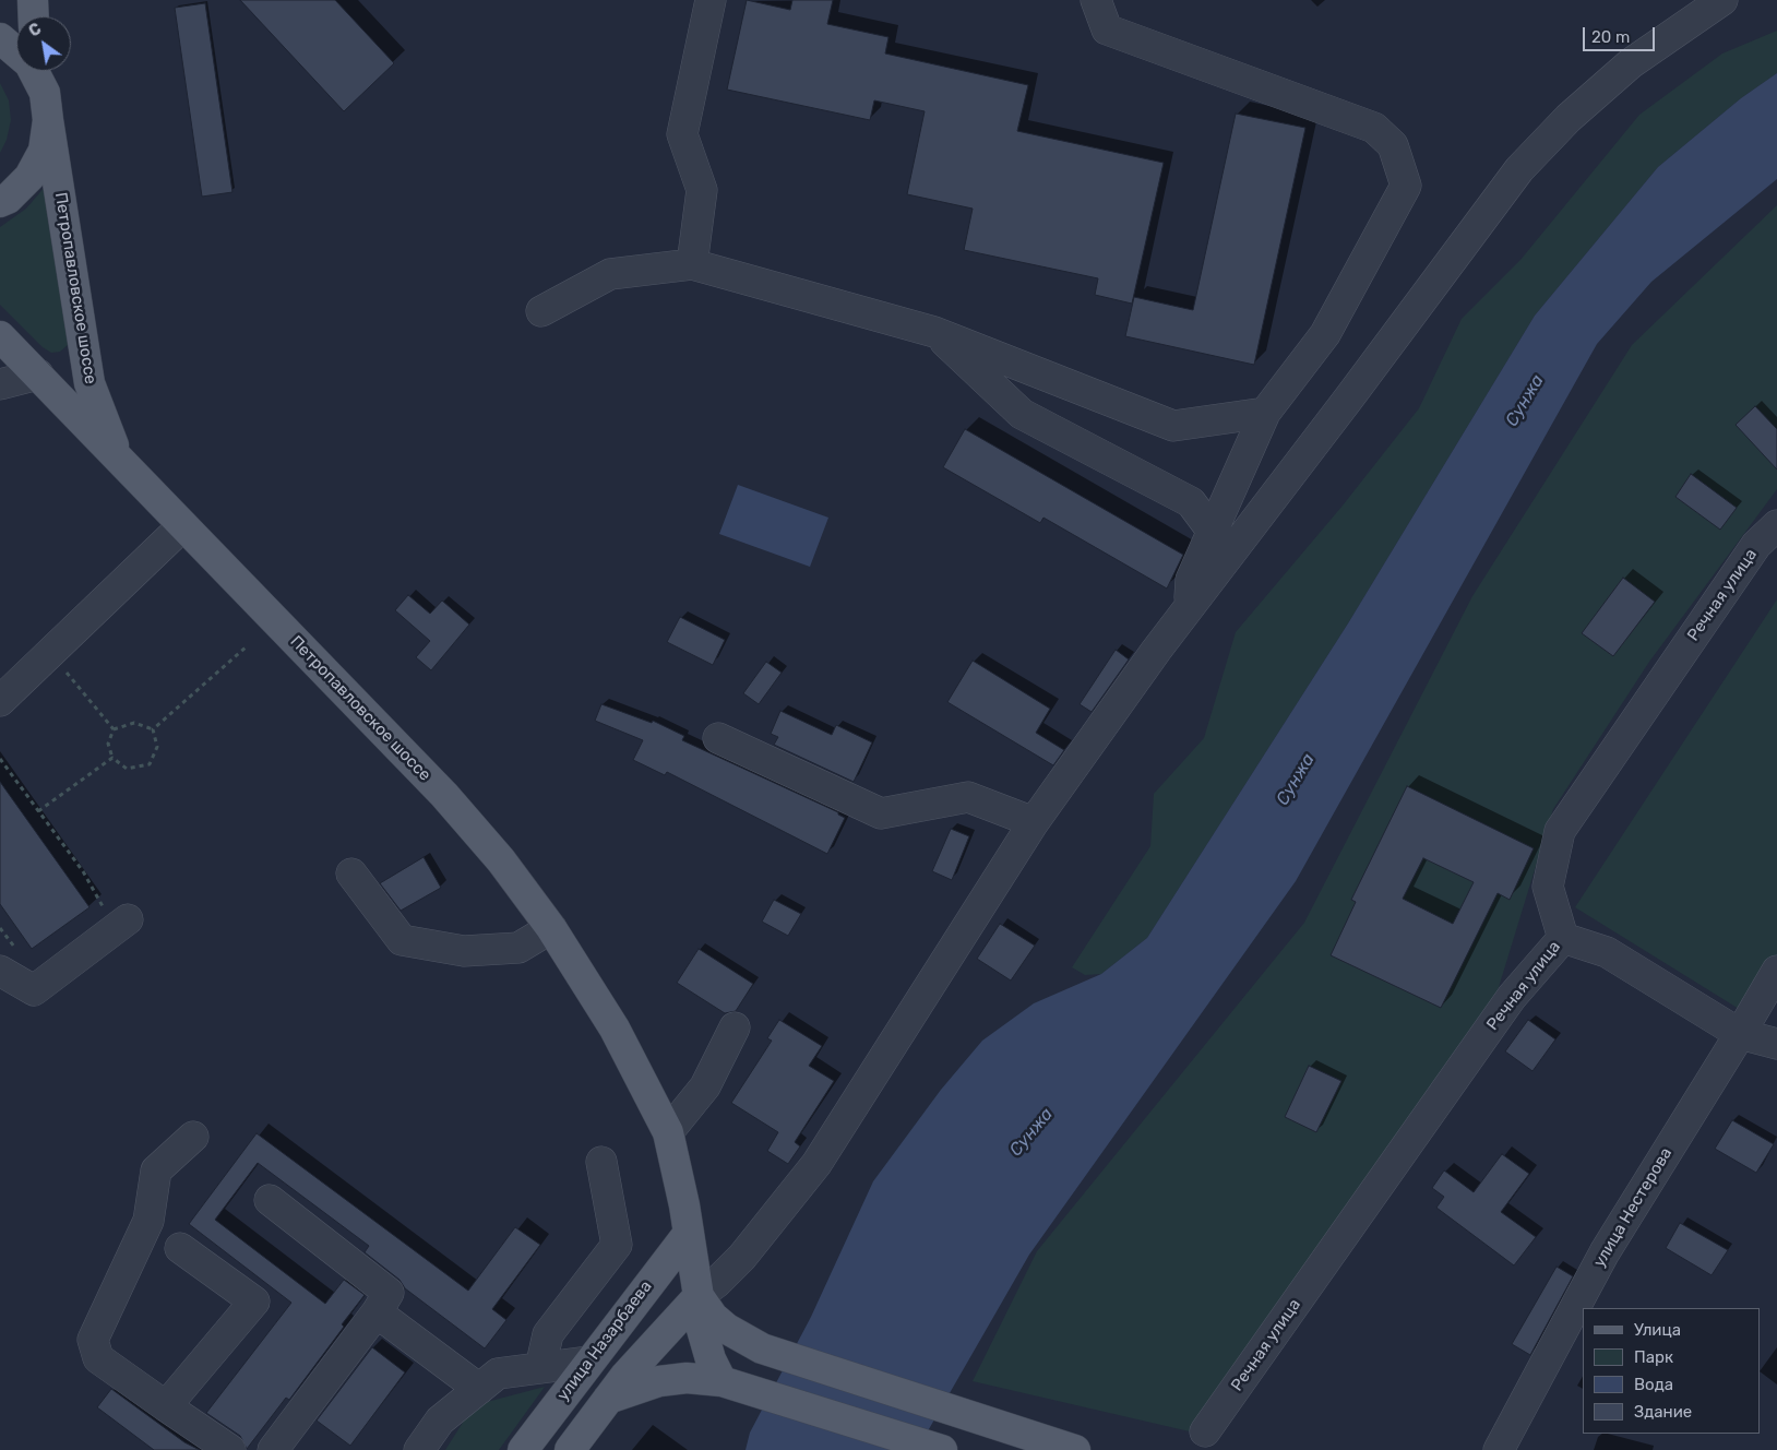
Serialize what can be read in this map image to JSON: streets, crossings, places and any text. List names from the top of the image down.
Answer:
{
  "streets": {
    "main road": ["Петропавловское шоссе", "улица Назарбаева"],
    "street": ["Речная улица", "улица Нестерова"]
  },
  "crossings": [
    ["Петропавловское шоссе", "улица Назарбаева"]
  ],
  "water": ["Сунжа"],
  "legend": [
    "Улица",
    "Парк",
    "Вода",
    "Здание"
  ],
  "scale_bar": "20 m",
  "north": "top left"
}
